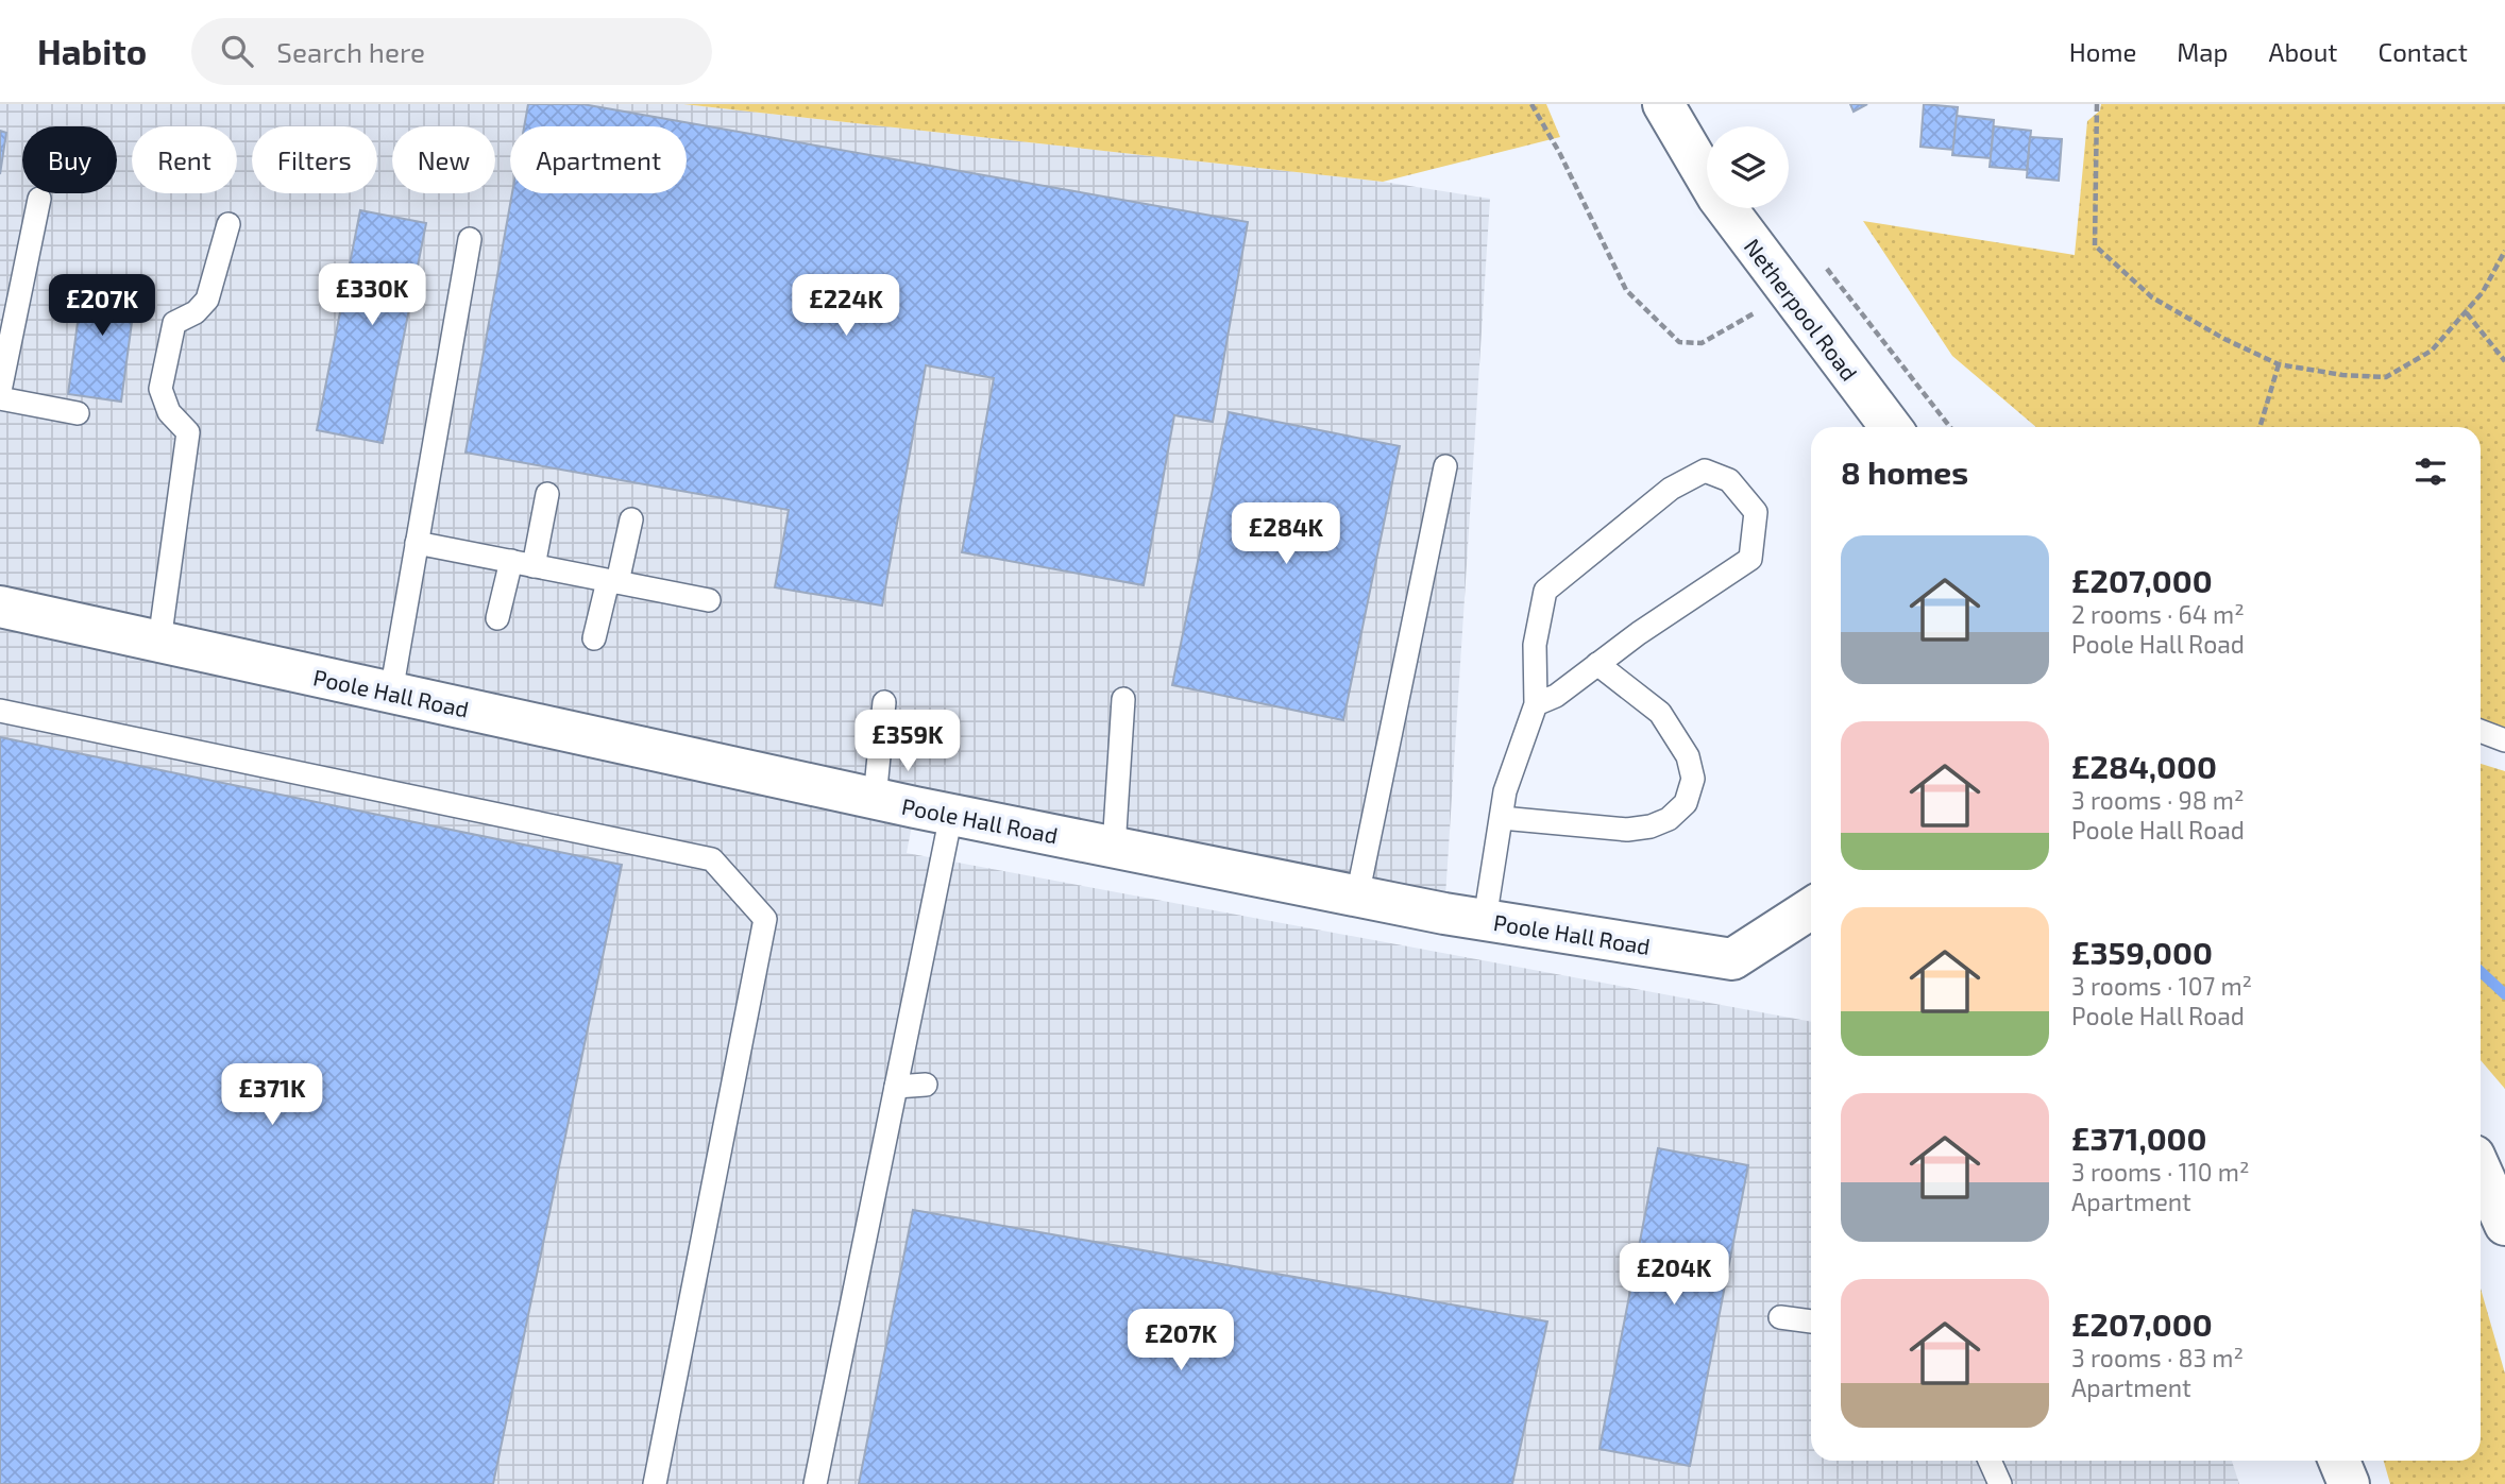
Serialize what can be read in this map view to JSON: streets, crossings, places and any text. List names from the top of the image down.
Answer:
{
  "streets": {
    "street": ["Netherpool Road", "Poole Hall Road"]
  },
  "page": {
    "header": "Habito",
    "search": "Search here",
    "nav": [
      "Home",
      "Map",
      "About",
      "Contact"
    ],
    "chip": [
      "Buy",
      "Rent",
      "Filters",
      "New",
      "Apartment"
    ],
    "price": [
      "£330K",
      "£207K",
      "£224K",
      "£284K",
      "£359K",
      "£371K",
      "£204K",
      "£207K"
    ],
    "heading": "8 homes",
    "list": [
      {
        "name": "£207,000",
        "note": "2 rooms · 64 m² · Poole Hall Road"
      },
      {
        "name": "£284,000",
        "note": "3 rooms · 98 m² · Poole Hall Road"
      },
      {
        "name": "£359,000",
        "note": "3 rooms · 107 m² · Poole Hall Road"
      },
      {
        "name": "£371,000",
        "note": "3 rooms · 110 m² · Apartment"
      },
      {
        "name": "£207,000",
        "note": "3 rooms · 83 m² · Apartment"
      }
    ]
  }
}
